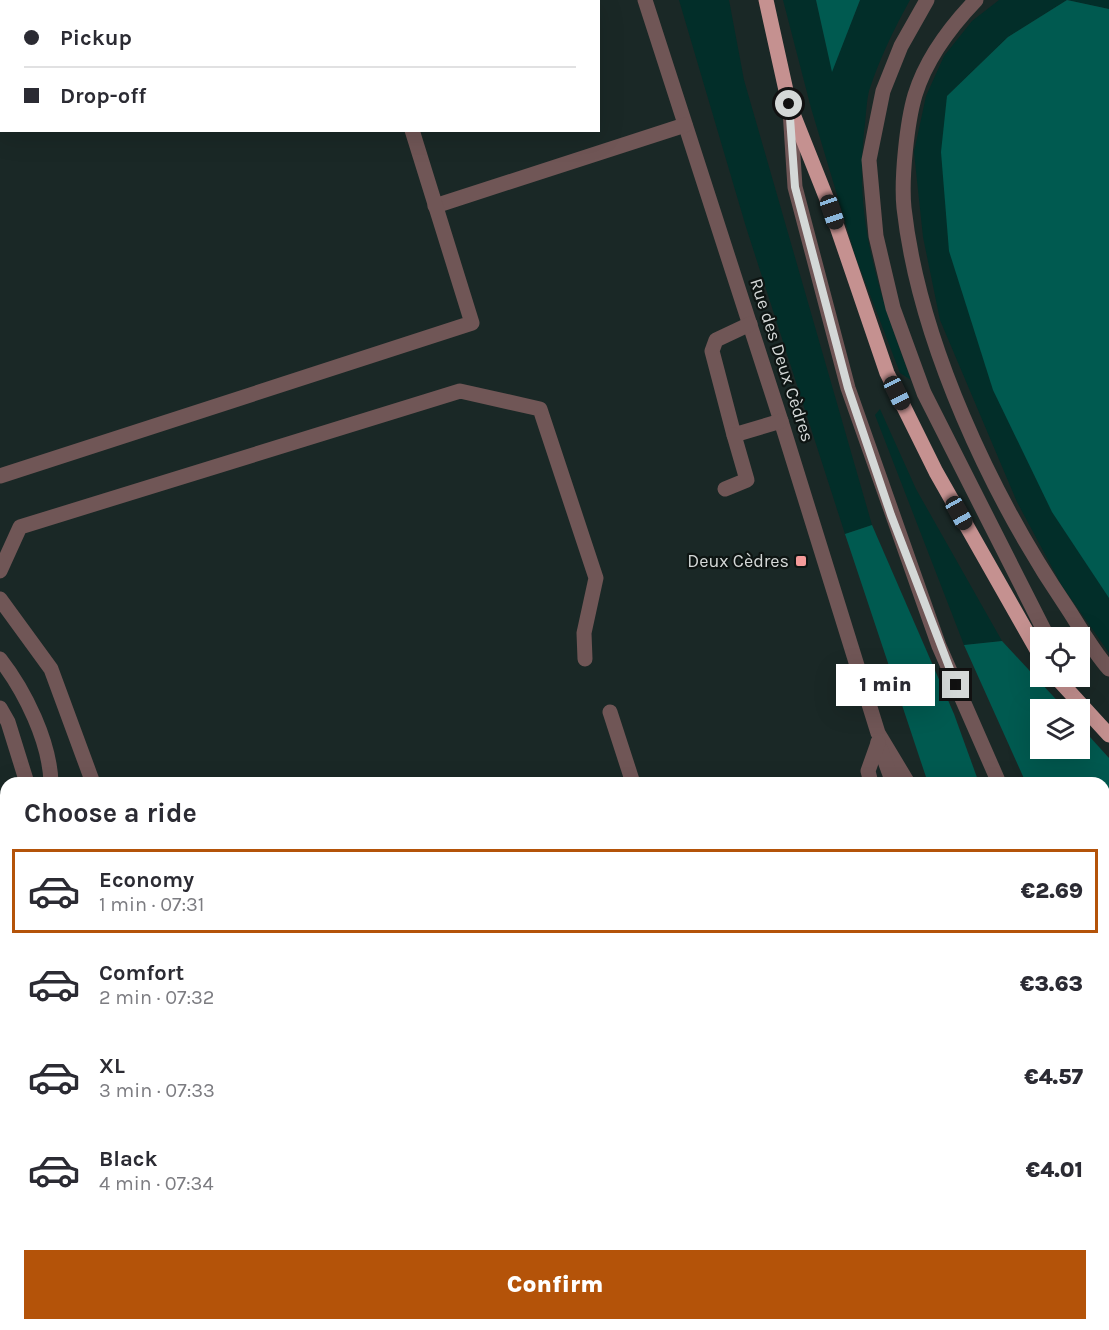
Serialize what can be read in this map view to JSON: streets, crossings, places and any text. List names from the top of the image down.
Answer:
{
  "streets": {
    "street": ["Rue des Deux Cèdres"]
  },
  "places": {
    "transit": ["Deux Cèdres"]
  },
  "page": {
    "banner": ["Pickup", "Drop-off"],
    "bubble": "1 min",
    "heading": "Choose a ride",
    "list": [
      {
        "name": "Economy",
        "note": "1 min · 07:31",
        "value": "€2.69"
      },
      {
        "name": "Comfort",
        "note": "2 min · 07:32",
        "value": "€3.63"
      },
      {
        "name": "XL",
        "note": "3 min · 07:33",
        "value": "€4.57"
      },
      {
        "name": "Black",
        "note": "4 min · 07:34",
        "value": "€4.01"
      }
    ],
    "buttons": "Confirm"
  }
}
